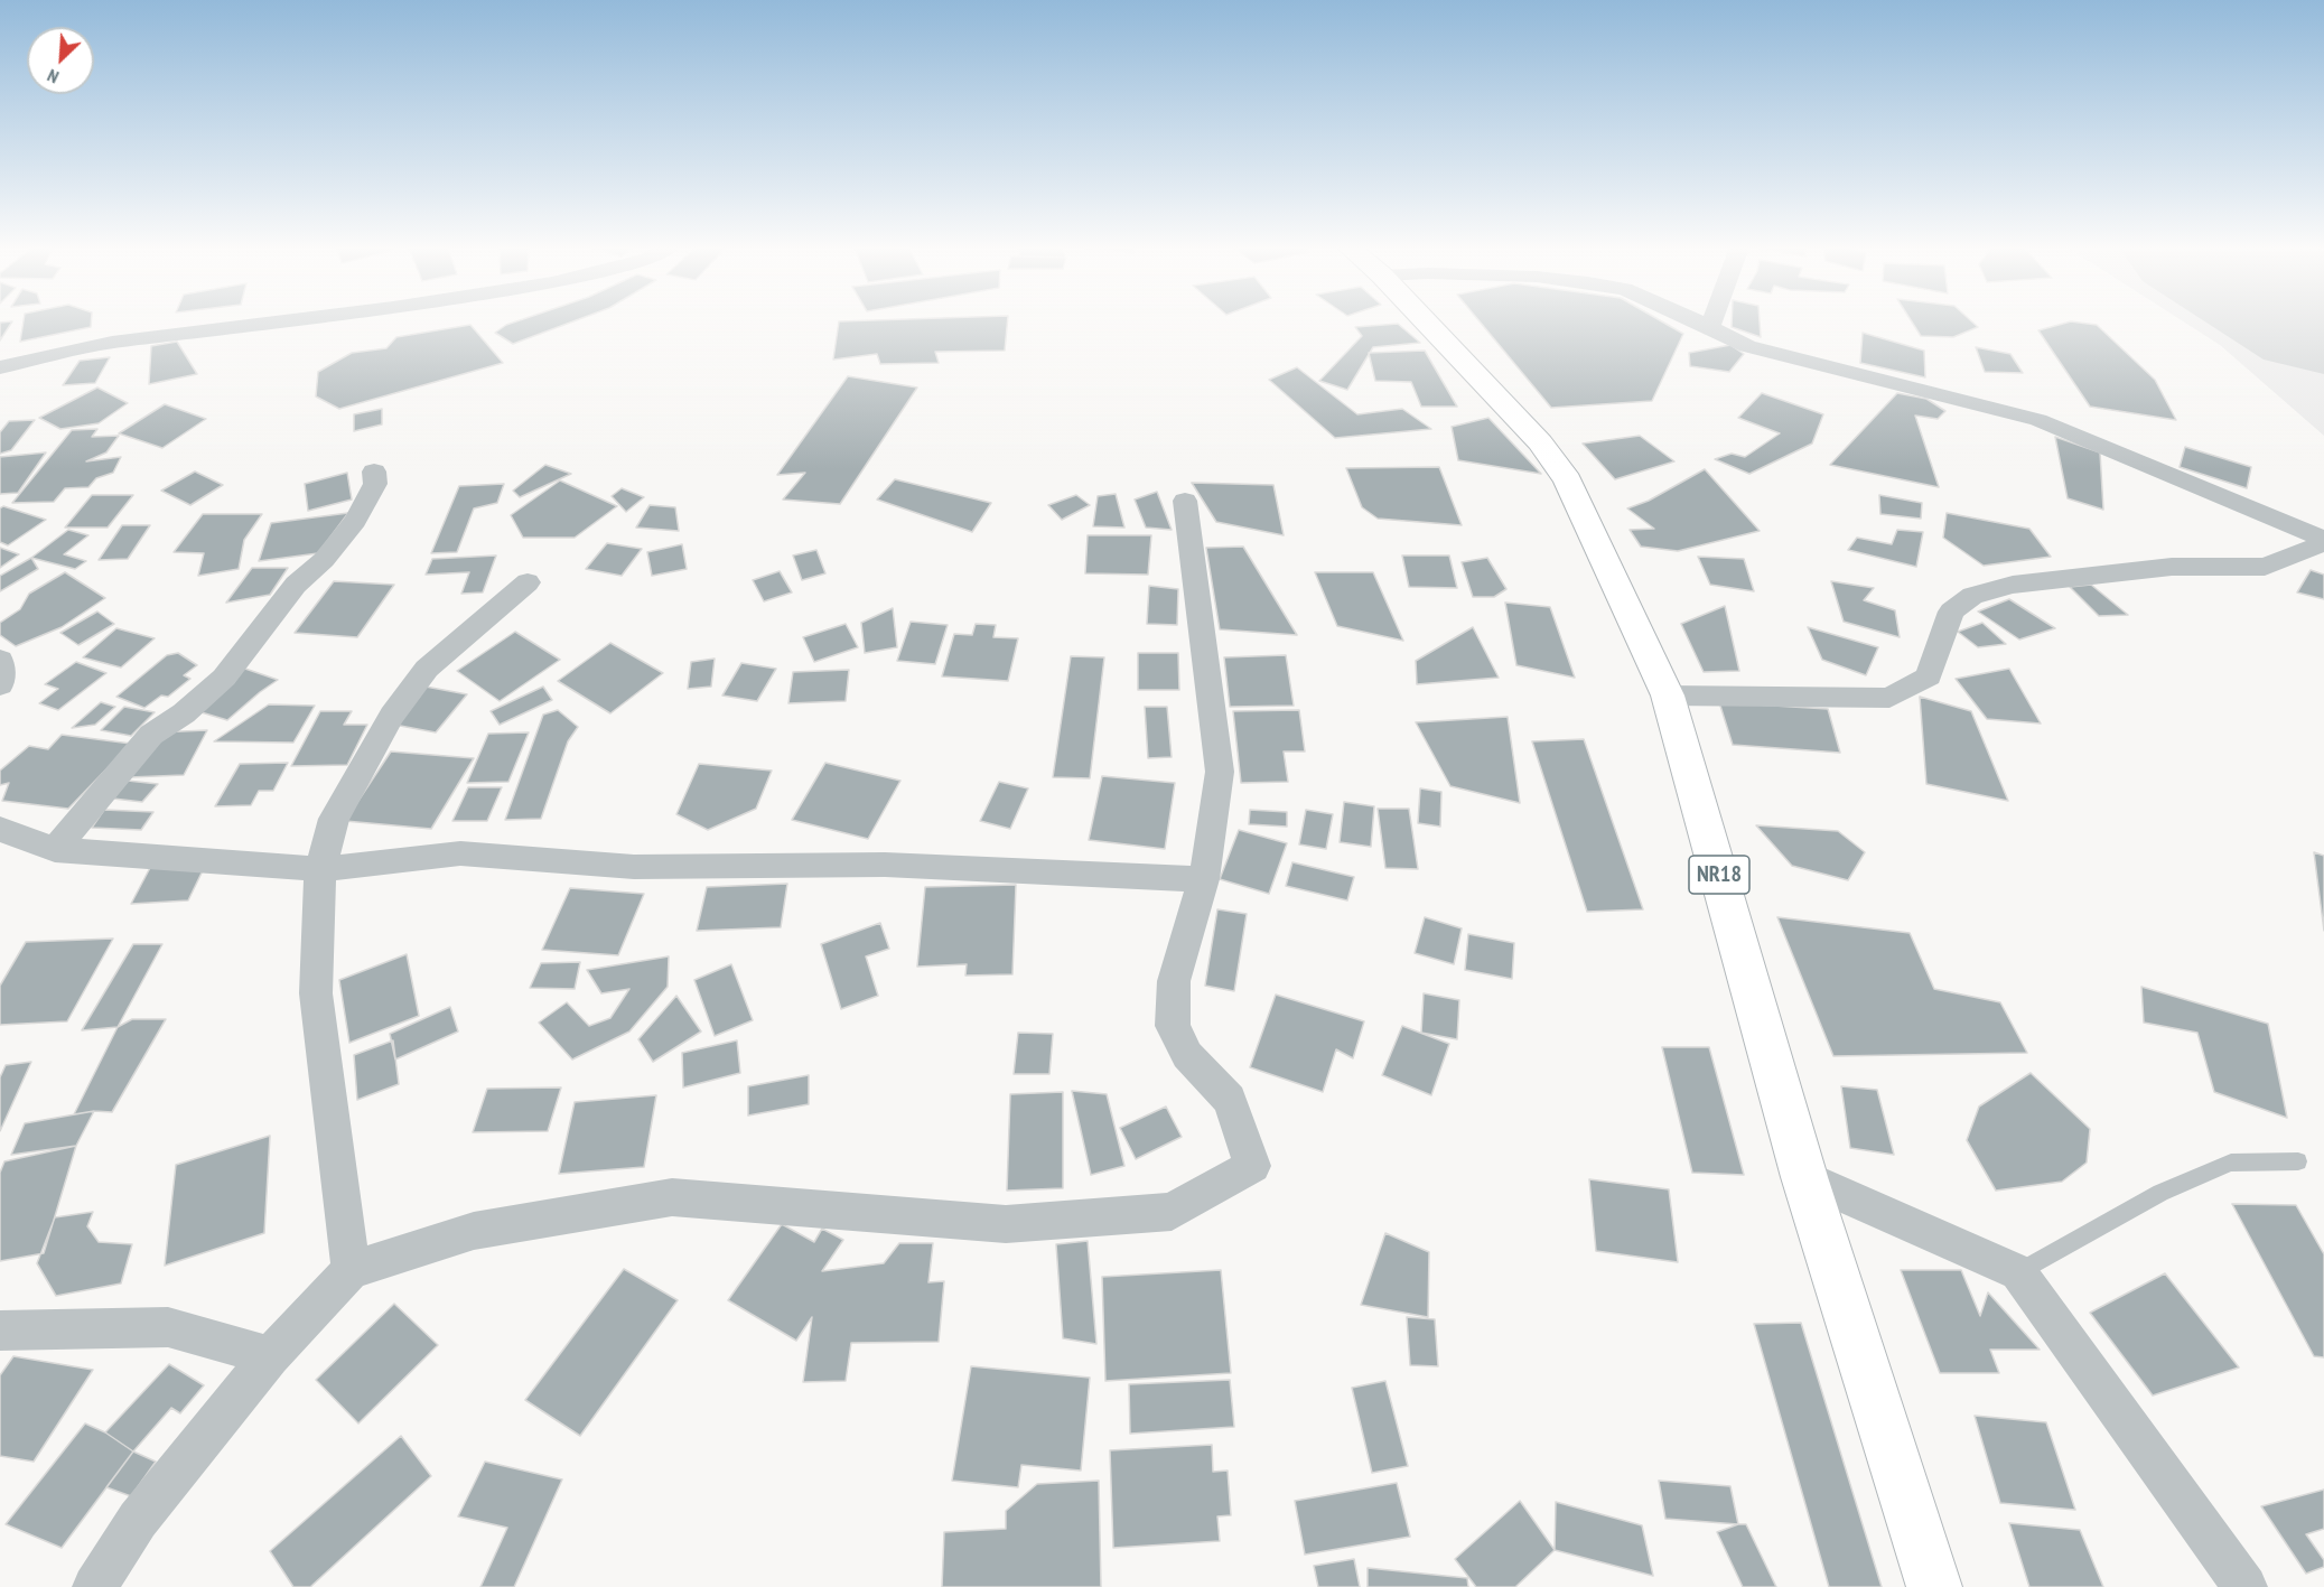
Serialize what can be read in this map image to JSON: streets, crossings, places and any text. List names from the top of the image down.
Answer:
{
  "streets": {
    "main road": ["NR18"]
  },
  "north": "bottom left"
}
